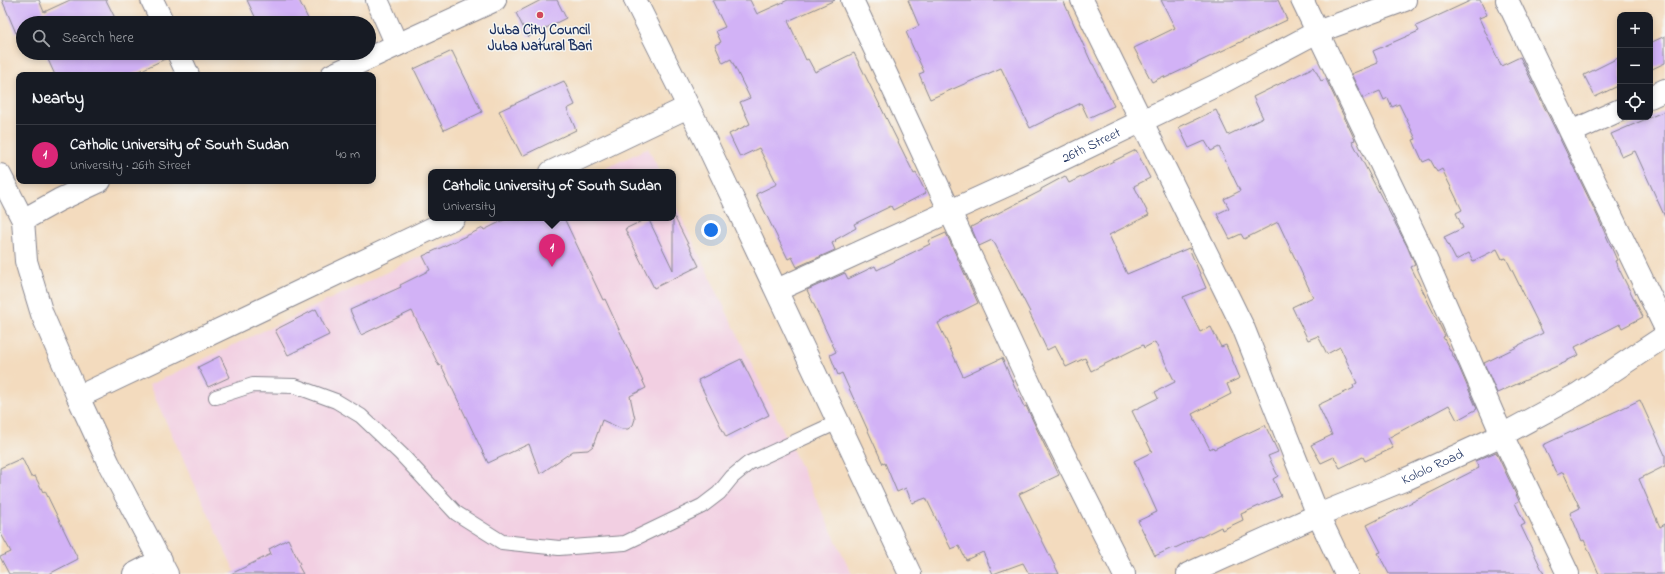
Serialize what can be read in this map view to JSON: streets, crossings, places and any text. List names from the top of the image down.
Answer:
{
  "streets": {
    "street": ["26th Street", "Kololo Road"]
  },
  "places": ["Juba City Council Juba Natural Bari"],
  "page": {
    "map_buttons": ["+", "−"],
    "search": "Search here",
    "heading": "Nearby",
    "list": [
      {
        "mark": "1",
        "name": "Catholic University of South Sudan",
        "note": "University · 26th Street",
        "value": "40 m"
      }
    ],
    "popup": ["Catholic University of South Sudan", "University"],
    "pins": "1"
  }
}
